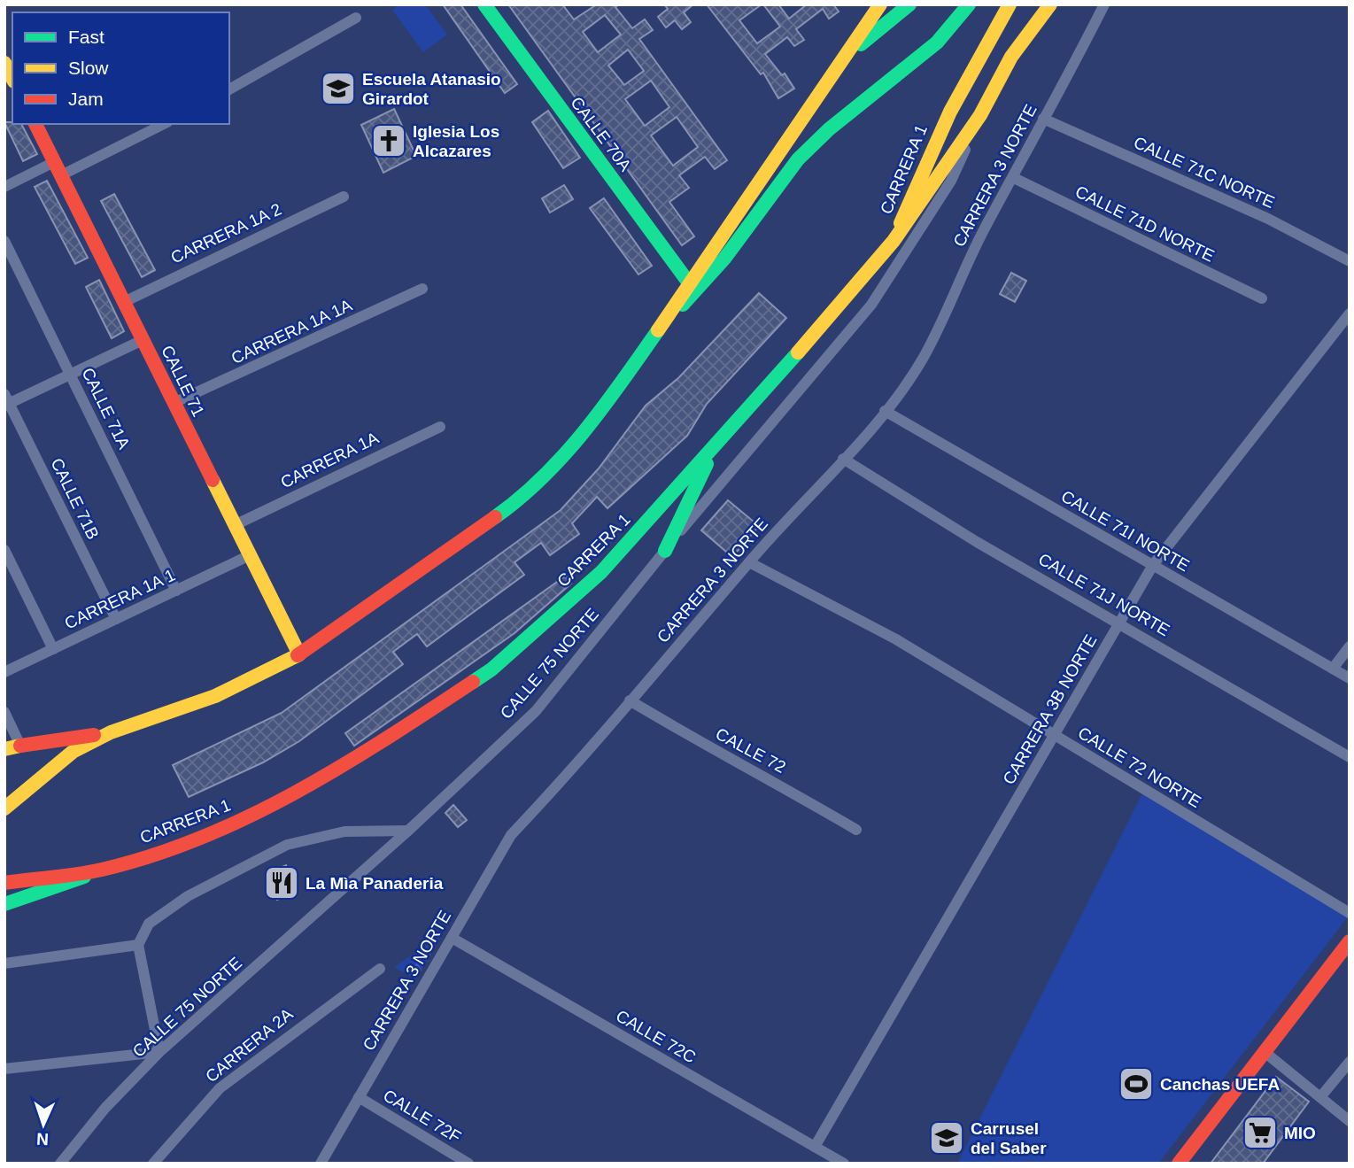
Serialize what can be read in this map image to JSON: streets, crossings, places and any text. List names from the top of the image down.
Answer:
{
  "streets": {
    "main road": ["CALLE 70A", "CARRERA 1", "CALLE 71"],
    "street": [
      "CALLE 71C NORTE",
      "CARRERA 3 NORTE",
      "CALLE 71D NORTE",
      "CARRERA 1A 2",
      "CARRERA 1A 1A",
      "CALLE 71A",
      "CARRERA 1A",
      "CALLE 71B",
      "CALLE 71I NORTE",
      "CALLE 71J NORTE",
      "CARRERA 1A 1",
      "CALLE 75 NORTE",
      "CARRERA 3B NORTE",
      "CALLE 72",
      "CALLE 72 NORTE",
      "CALLE 72C",
      "CARRERA 2A",
      "CALLE 72F"
    ]
  },
  "crossings": [
    ["CALLE 71C NORTE", "CARRERA 3 NORTE"],
    ["CARRERA 3 NORTE", "CALLE 71D NORTE"],
    ["CARRERA 3 NORTE", "CALLE 71I NORTE"],
    ["CARRERA 3 NORTE", "CALLE 71J NORTE"],
    ["CARRERA 3 NORTE", "CALLE 72"],
    ["CARRERA 3 NORTE", "CALLE 72 NORTE"],
    ["CARRERA 3 NORTE", "CALLE 72C"],
    ["CARRERA 3 NORTE", "CALLE 72F"],
    ["CARRERA 1A 2", "CALLE 71"],
    ["CARRERA 1A 1A", "CALLE 71"],
    ["CALLE 71", "CARRERA 1A"],
    ["CALLE 71", "CARRERA 1A 1"],
    ["CALLE 71A", "CARRERA 1A 1"],
    ["CALLE 71B", "CARRERA 1A 1"],
    ["CALLE 71I NORTE", "CARRERA 3B NORTE"],
    ["CALLE 71J NORTE", "CARRERA 3B NORTE"],
    ["CARRERA 3B NORTE", "CALLE 72 NORTE"],
    ["CARRERA 3B NORTE", "CALLE 72C"]
  ],
  "places": {
    "school or university": ["Escuela Atanasio Girardot", "Carrusel del Saber"],
    "church": ["Iglesia Los Alcazares"],
    "restaurant": ["La Mìa Panaderia"],
    "sports": ["Canchas UEFA"],
    "supermarket": ["MIO"]
  },
  "legend": ["Fast", "Slow", "Jam"],
  "north": "bottom"
}
